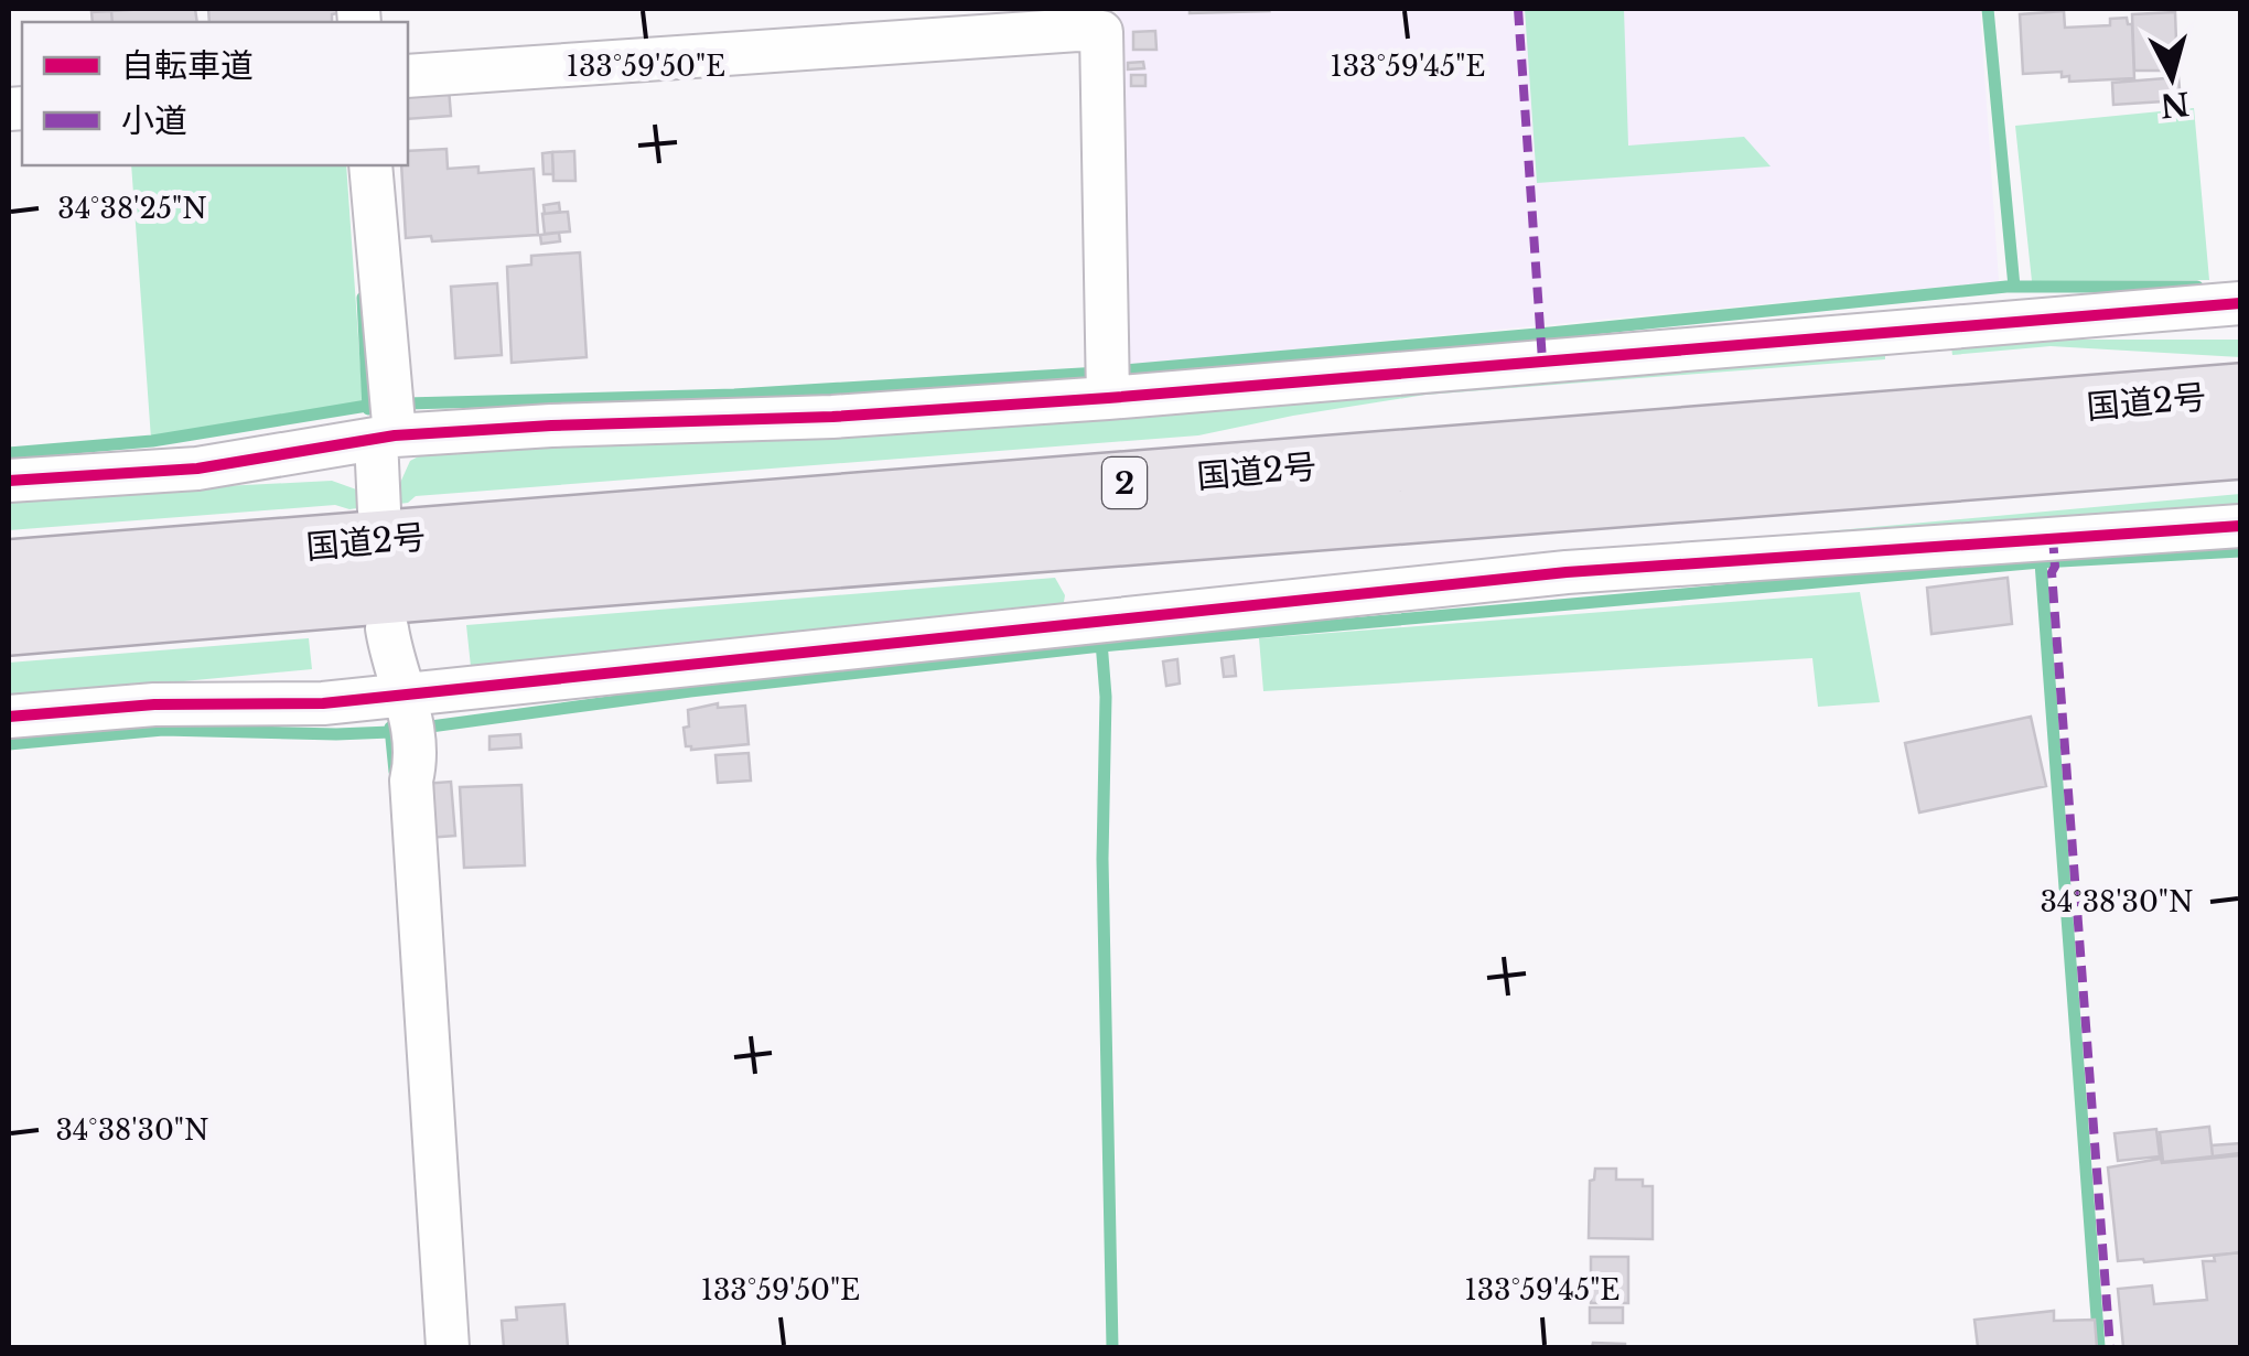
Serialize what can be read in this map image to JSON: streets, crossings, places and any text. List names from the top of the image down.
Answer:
{
  "streets": {
    "highway": ["国道2号", "2"]
  },
  "legend": ["自転車道", "小道"],
  "north": "bottom",
  "coordinates": [
    "133°59'50\"E",
    "133°59'45\"E",
    "34°38'25\"N",
    "34°38'30\"N"
  ]
}
